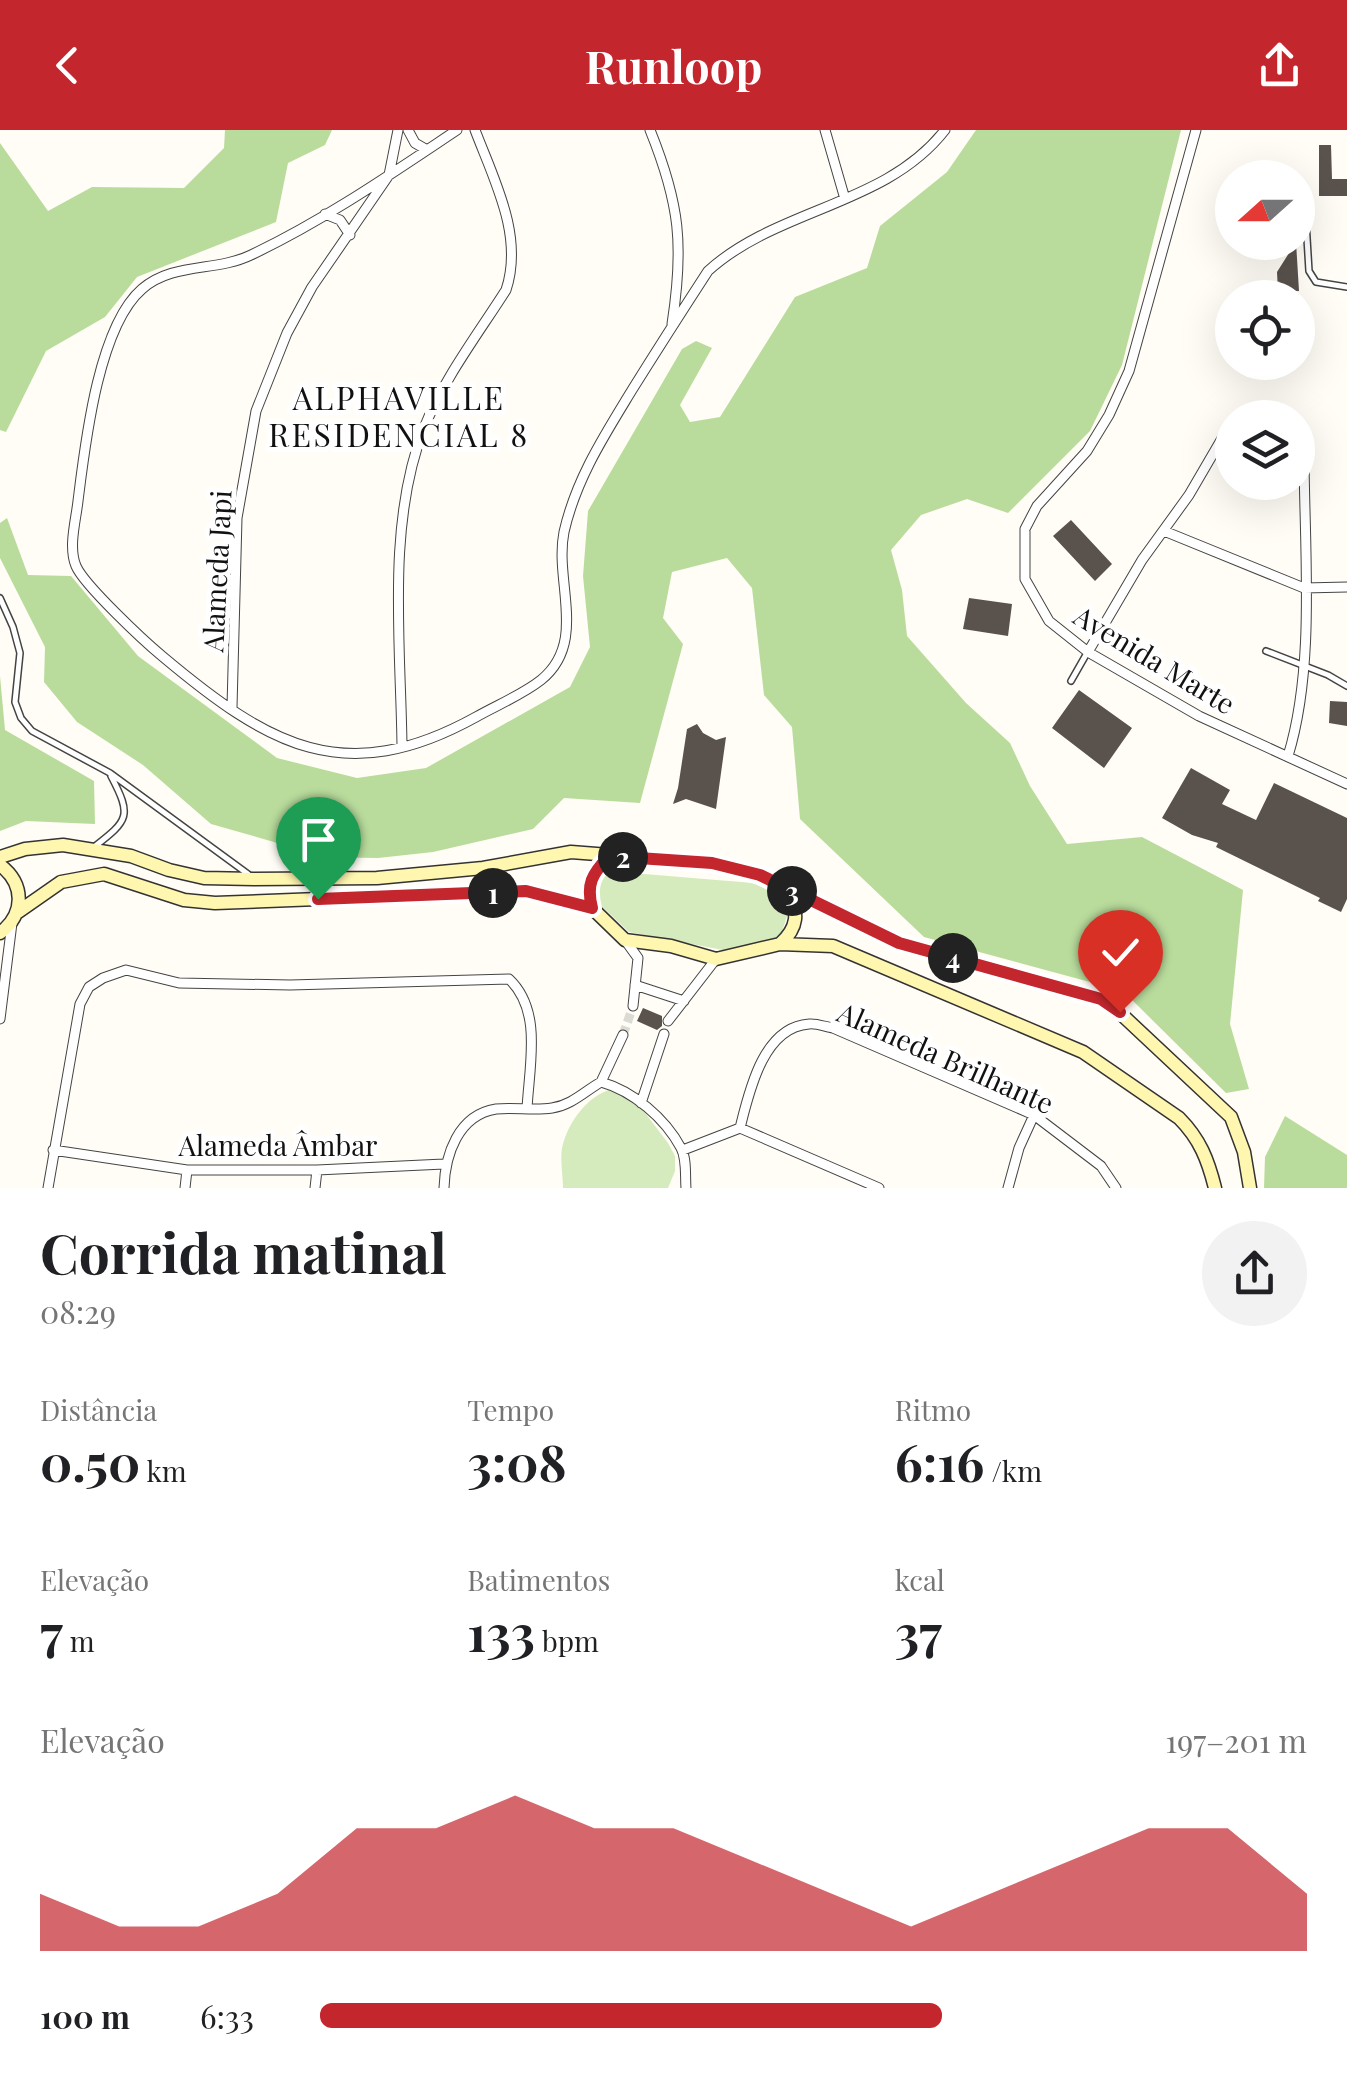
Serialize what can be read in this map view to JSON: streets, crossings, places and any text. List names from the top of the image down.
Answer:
{
  "streets": {
    "street": [
      "Alameda Japi",
      "Avenida Marte",
      "Alameda Brilhante",
      "Alameda Âmbar"
    ]
  },
  "districts": ["ALPHAVILLE RESIDENCIAL 8"],
  "north": "left",
  "page": {
    "header": "Runloop",
    "pins": [
      "2",
      "3",
      "1",
      "4"
    ],
    "heading": ["Corrida matinal", "08:29"],
    "stats": [
      ["Distância", "0.50 km"],
      ["Tempo", "3:08"],
      ["Ritmo", "6:16 /km"],
      ["Elevação", "7 m"],
      ["Batimentos", "133 bpm"],
      ["kcal", "37"]
    ],
    "chart": ["Elevação", "197–201 m"],
    "list": [
      {
        "name": "100 m",
        "note": "6:33"
      }
    ]
  }
}
